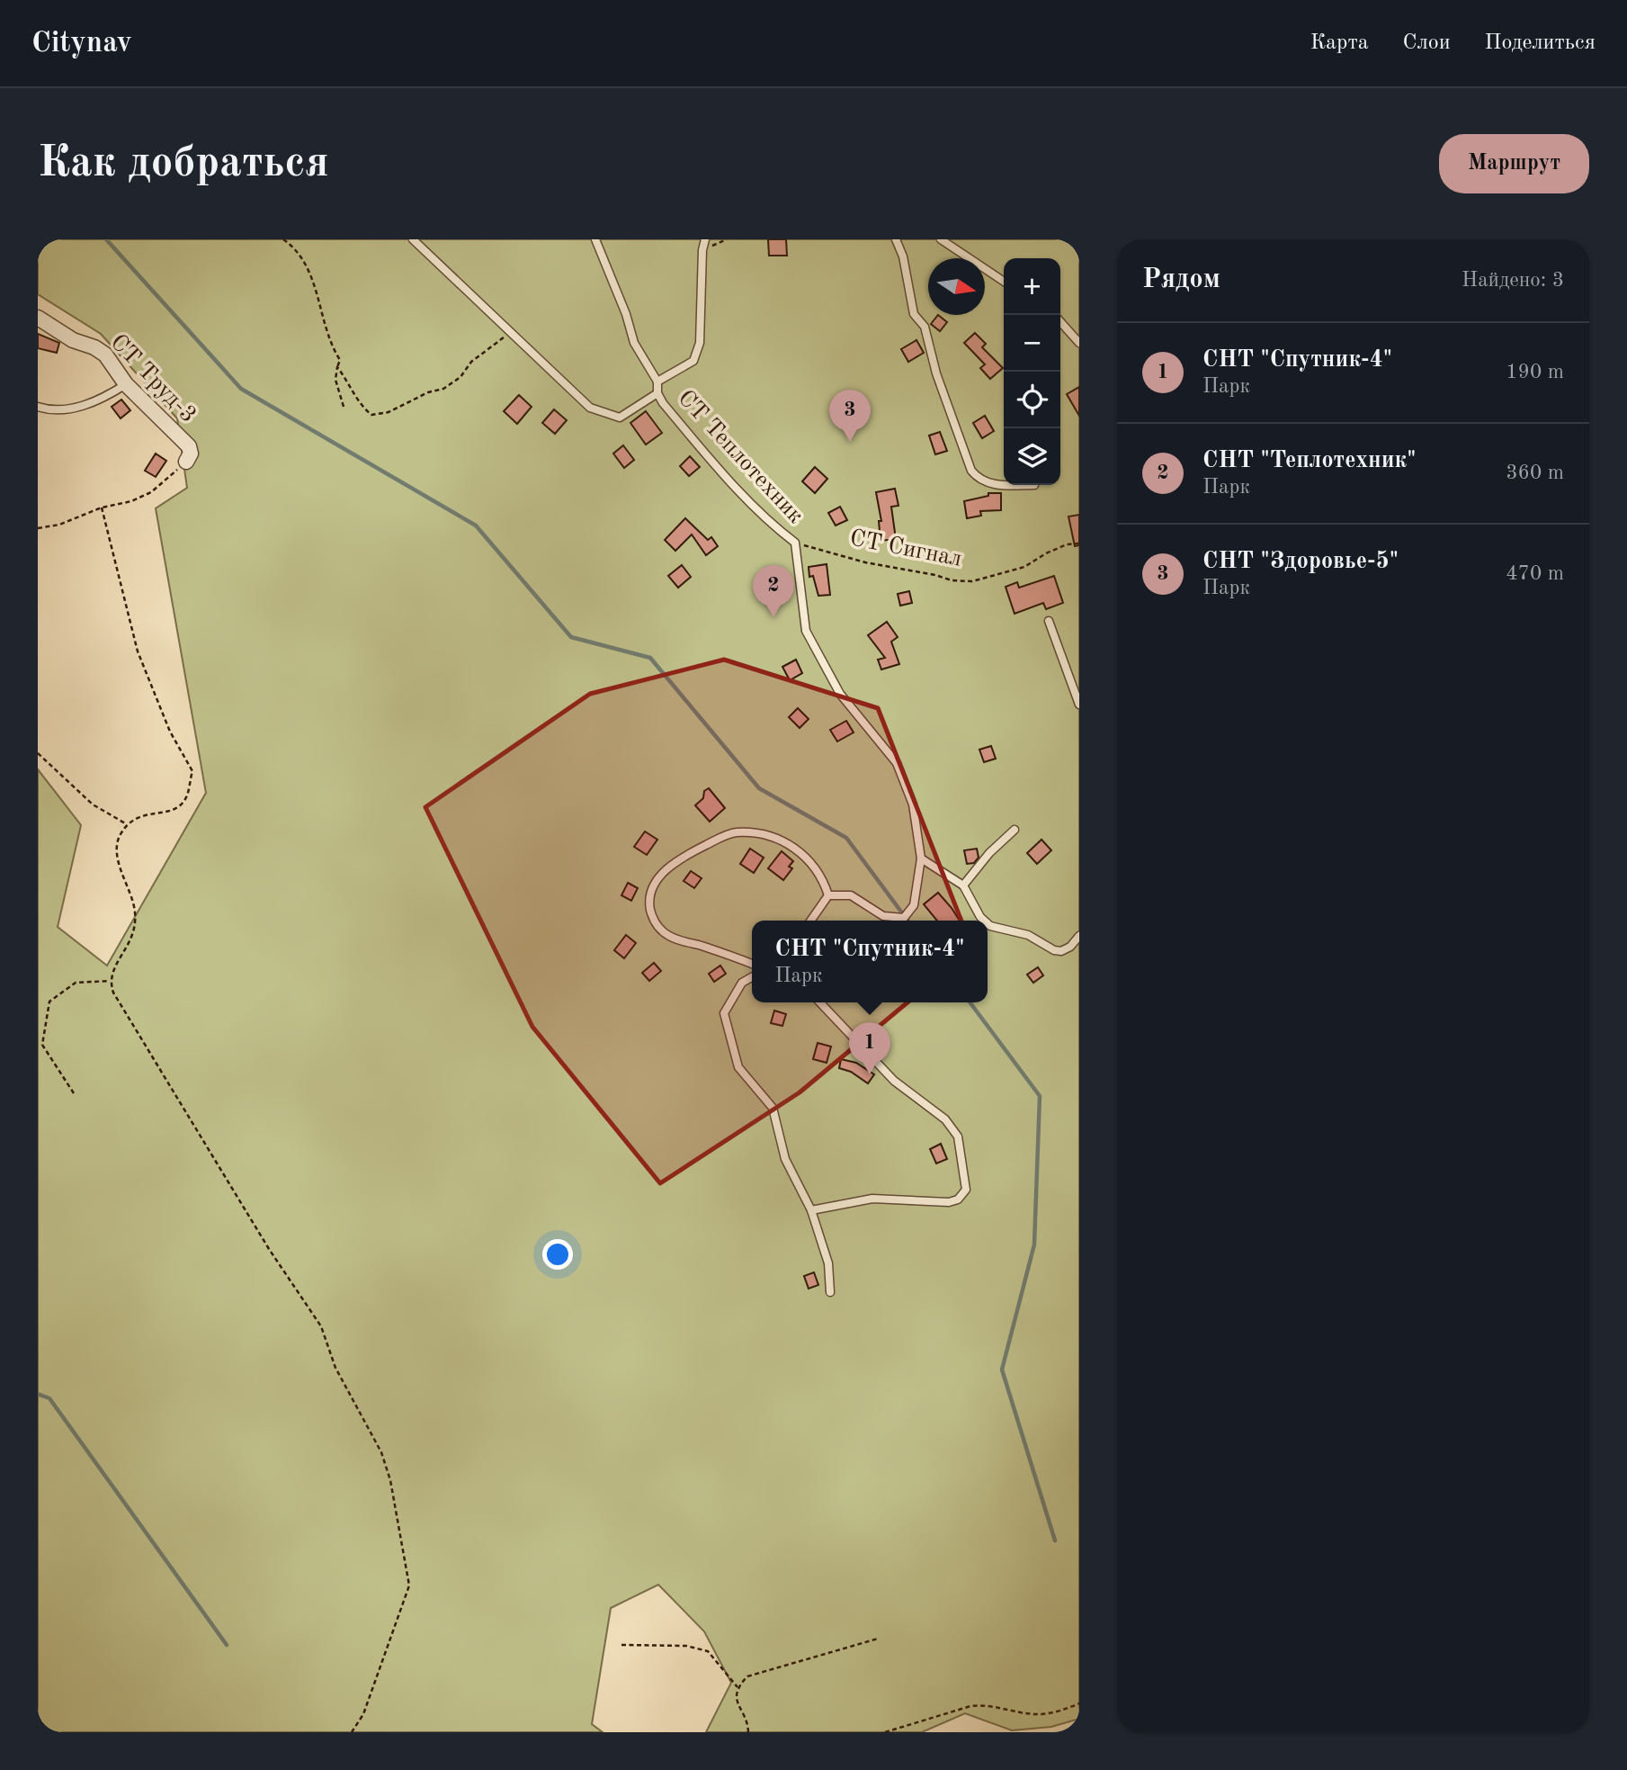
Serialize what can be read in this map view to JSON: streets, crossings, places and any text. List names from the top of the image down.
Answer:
{
  "streets": {
    "street": ["СТ Труд-3"],
    "lane": ["СТ Теплотехник"],
    "path": ["СТ Сигнал"]
  },
  "crossings": [
    ["СТ Теплотехник", "СТ Сигнал"]
  ],
  "north": "right",
  "page": {
    "header": "Citynav",
    "nav": ["Карта", "Слои", "Поделиться"],
    "buttons": "Маршрут",
    "title": "Как добраться",
    "heading": ["Рядом", "Найдено: 3"],
    "map_buttons": ["+", "−"],
    "list": [
      {
        "mark": "1",
        "name": "СНТ \"Спутник-4\"",
        "note": "Парк",
        "value": "190 m"
      },
      {
        "mark": "2",
        "name": "СНТ \"Теплотехник\"",
        "note": "Парк",
        "value": "360 m"
      },
      {
        "mark": "3",
        "name": "СНТ \"Здоровье-5\"",
        "note": "Парк",
        "value": "470 m"
      }
    ],
    "pins": ["3", "2", "1"],
    "popup": ["СНТ \"Спутник-4\"", "Парк"]
  }
}
